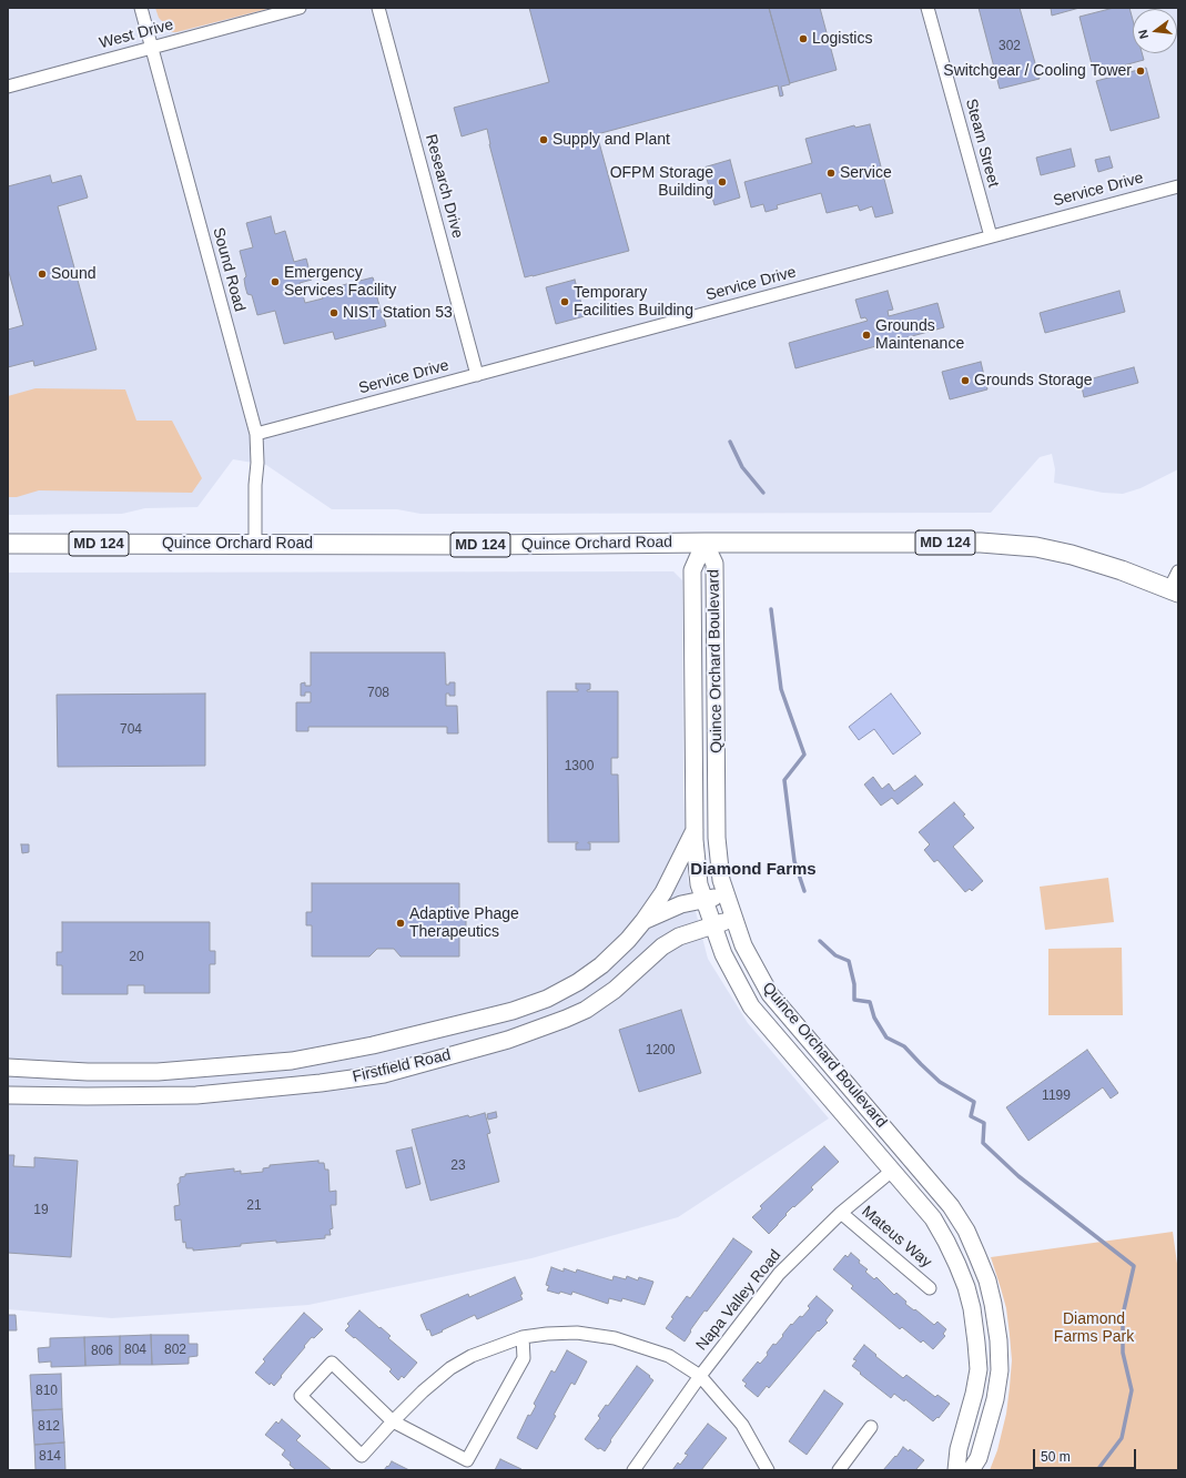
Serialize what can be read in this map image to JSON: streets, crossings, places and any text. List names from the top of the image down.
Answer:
{
  "streets": {
    "main road": ["MD 124", "Quince Orchard Road"],
    "street": [
      "West Drive",
      "Steam Street",
      "Research Drive",
      "Service Drive",
      "Sound Road",
      "Quince Orchard Boulevard",
      "Firstfield Road",
      "Mateus Way",
      "Napa Valley Road"
    ]
  },
  "crossings": [
    ["West Drive", "Sound Road"],
    ["Steam Street", "Service Drive"],
    ["Research Drive", "Service Drive"],
    ["Service Drive", "Sound Road"],
    ["Sound Road", "Quince Orchard Road"],
    ["Quince Orchard Road", "Quince Orchard Boulevard"],
    ["Quince Orchard Boulevard", "Firstfield Road"],
    ["Quince Orchard Boulevard", "Napa Valley Road"],
    ["Mateus Way", "Napa Valley Road"]
  ],
  "districts": ["Diamond Farms"],
  "parks": ["Diamond Farms Park"],
  "places": [
    "Logistics",
    "Switchgear / Cooling Tower",
    "Supply and Plant",
    "Service",
    "OFPM Storage Building",
    "Sound",
    "Emergency Services Facility",
    "Temporary Facilities Building",
    "NIST Station 53",
    "Grounds Maintenance",
    "Grounds Storage",
    "Adaptive Phage Therapeutics"
  ],
  "house_numbers": [
    "302",
    "708",
    "704",
    "1300",
    "20",
    "1200",
    "1199",
    "23",
    "21",
    "19",
    "804",
    "802",
    "806",
    "810",
    "812",
    "814"
  ],
  "scale_bar": "50 m",
  "north": "left"
}
